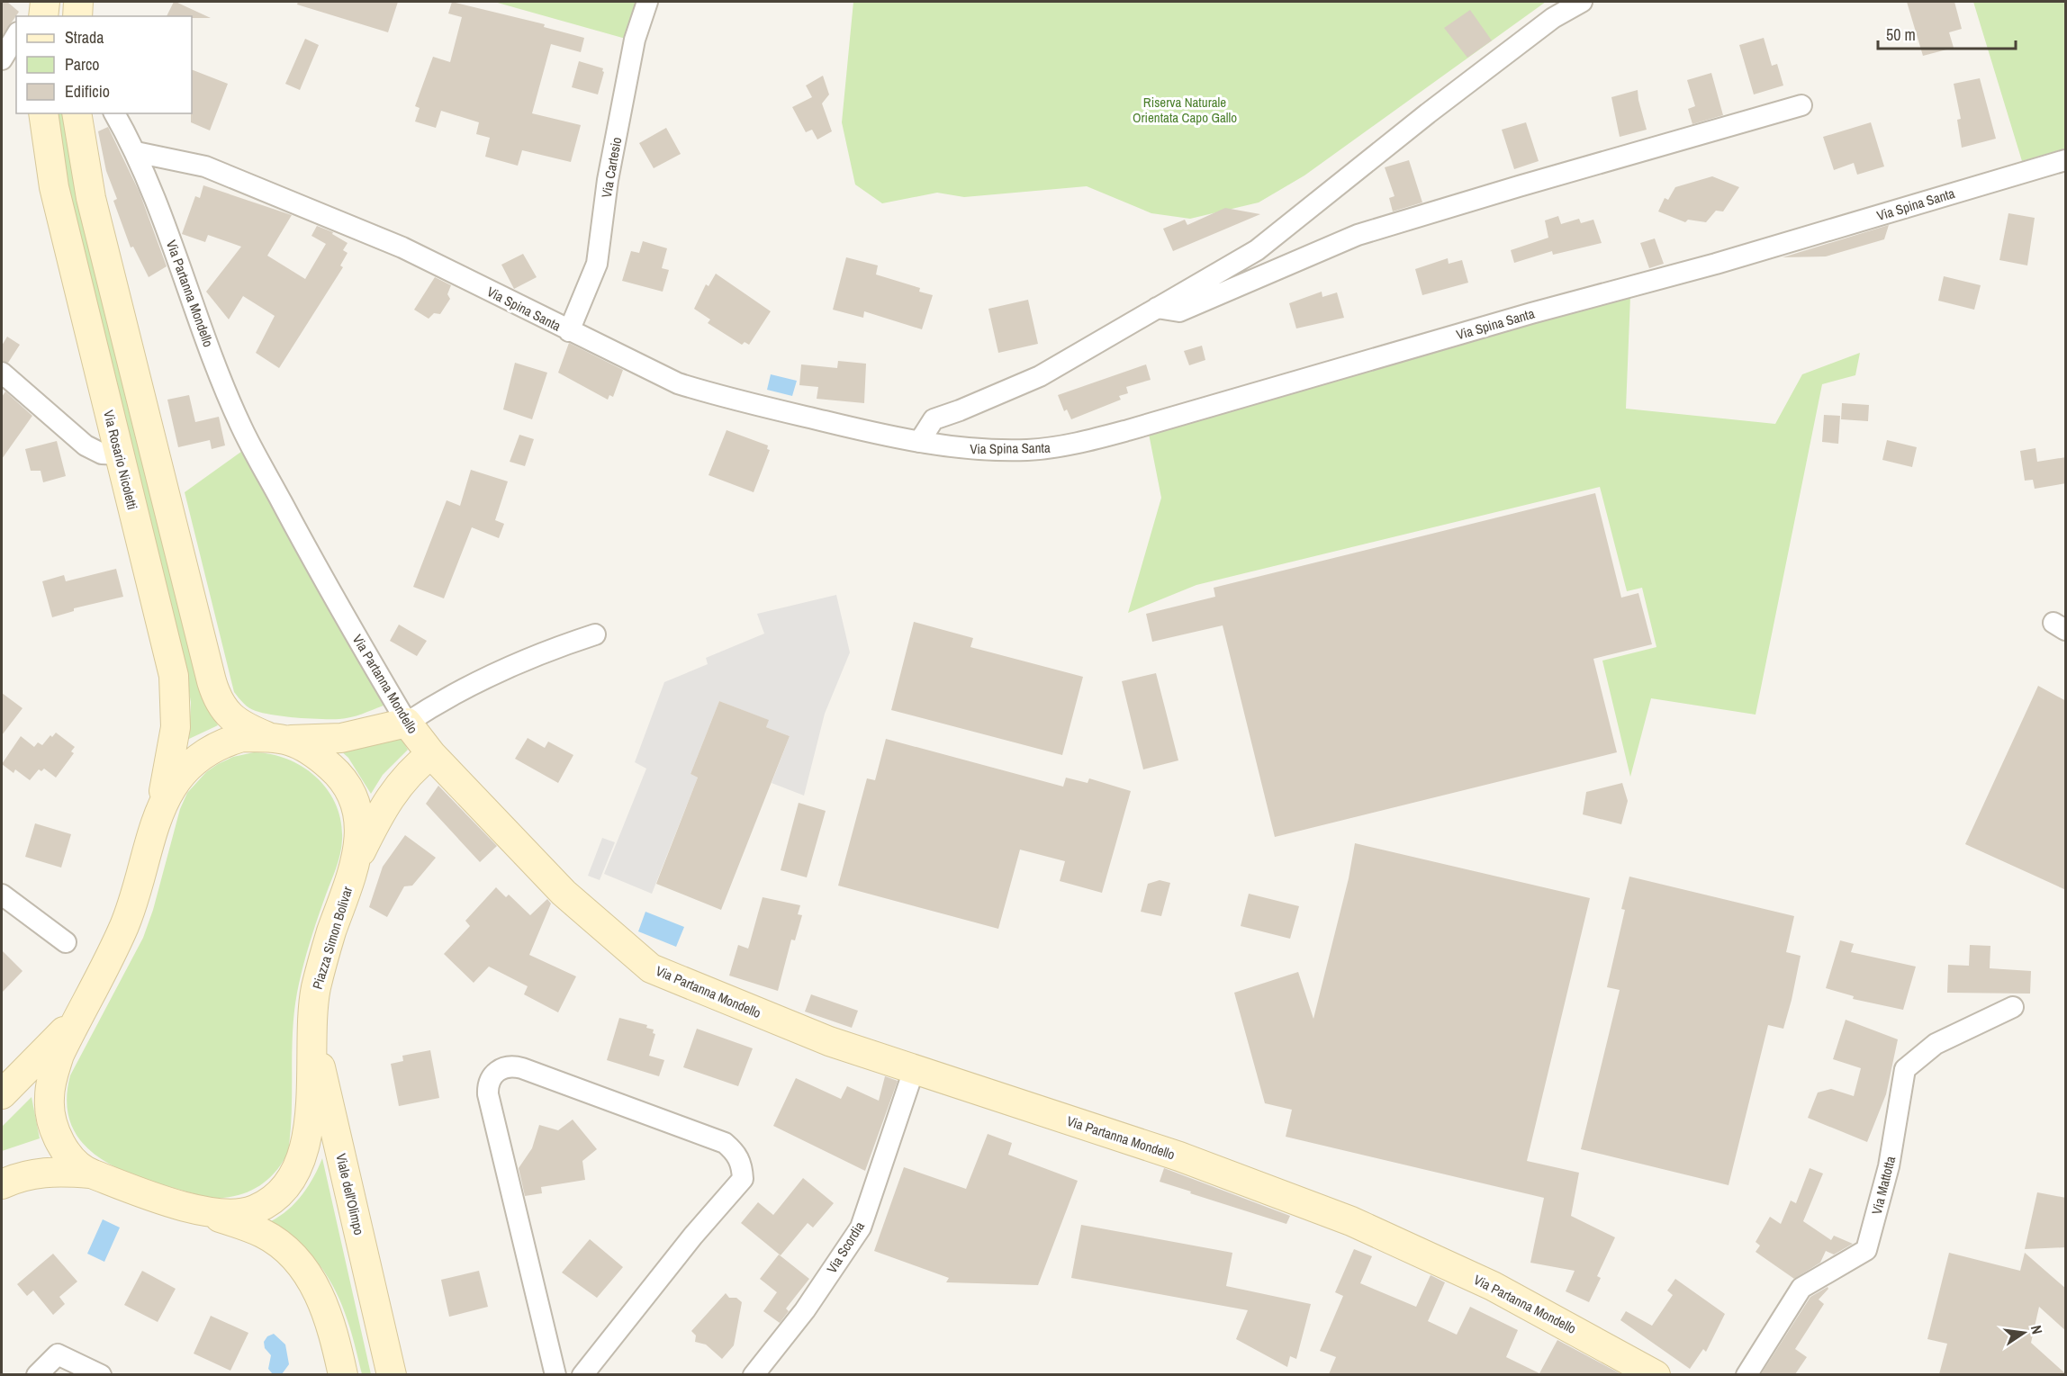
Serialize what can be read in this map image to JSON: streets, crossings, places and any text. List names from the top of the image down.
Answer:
{
  "streets": {
    "main road": [
      "Via Partanna Mondello",
      "Via Rosario Nicoletti",
      "Piazza Simon Bolivar",
      "Viale dell'Olimpo"
    ],
    "street": [
      "Via Cartesio",
      "Via Spina Santa",
      "Via Mattotta",
      "Via Scordia"
    ]
  },
  "crossings": [
    ["Via Cartesio", "Via Spina Santa"],
    ["Via Spina Santa", "Via Partanna Mondello"],
    ["Via Partanna Mondello", "Via Scordia"],
    ["Via Rosario Nicoletti", "Piazza Simon Bolivar"],
    ["Piazza Simon Bolivar", "Viale dell'Olimpo"]
  ],
  "parks": ["Riserva Naturale Orientata Capo Gallo"],
  "legend": ["Strada", "Parco", "Edificio"],
  "scale_bar": "50 m",
  "north": "right"
}
